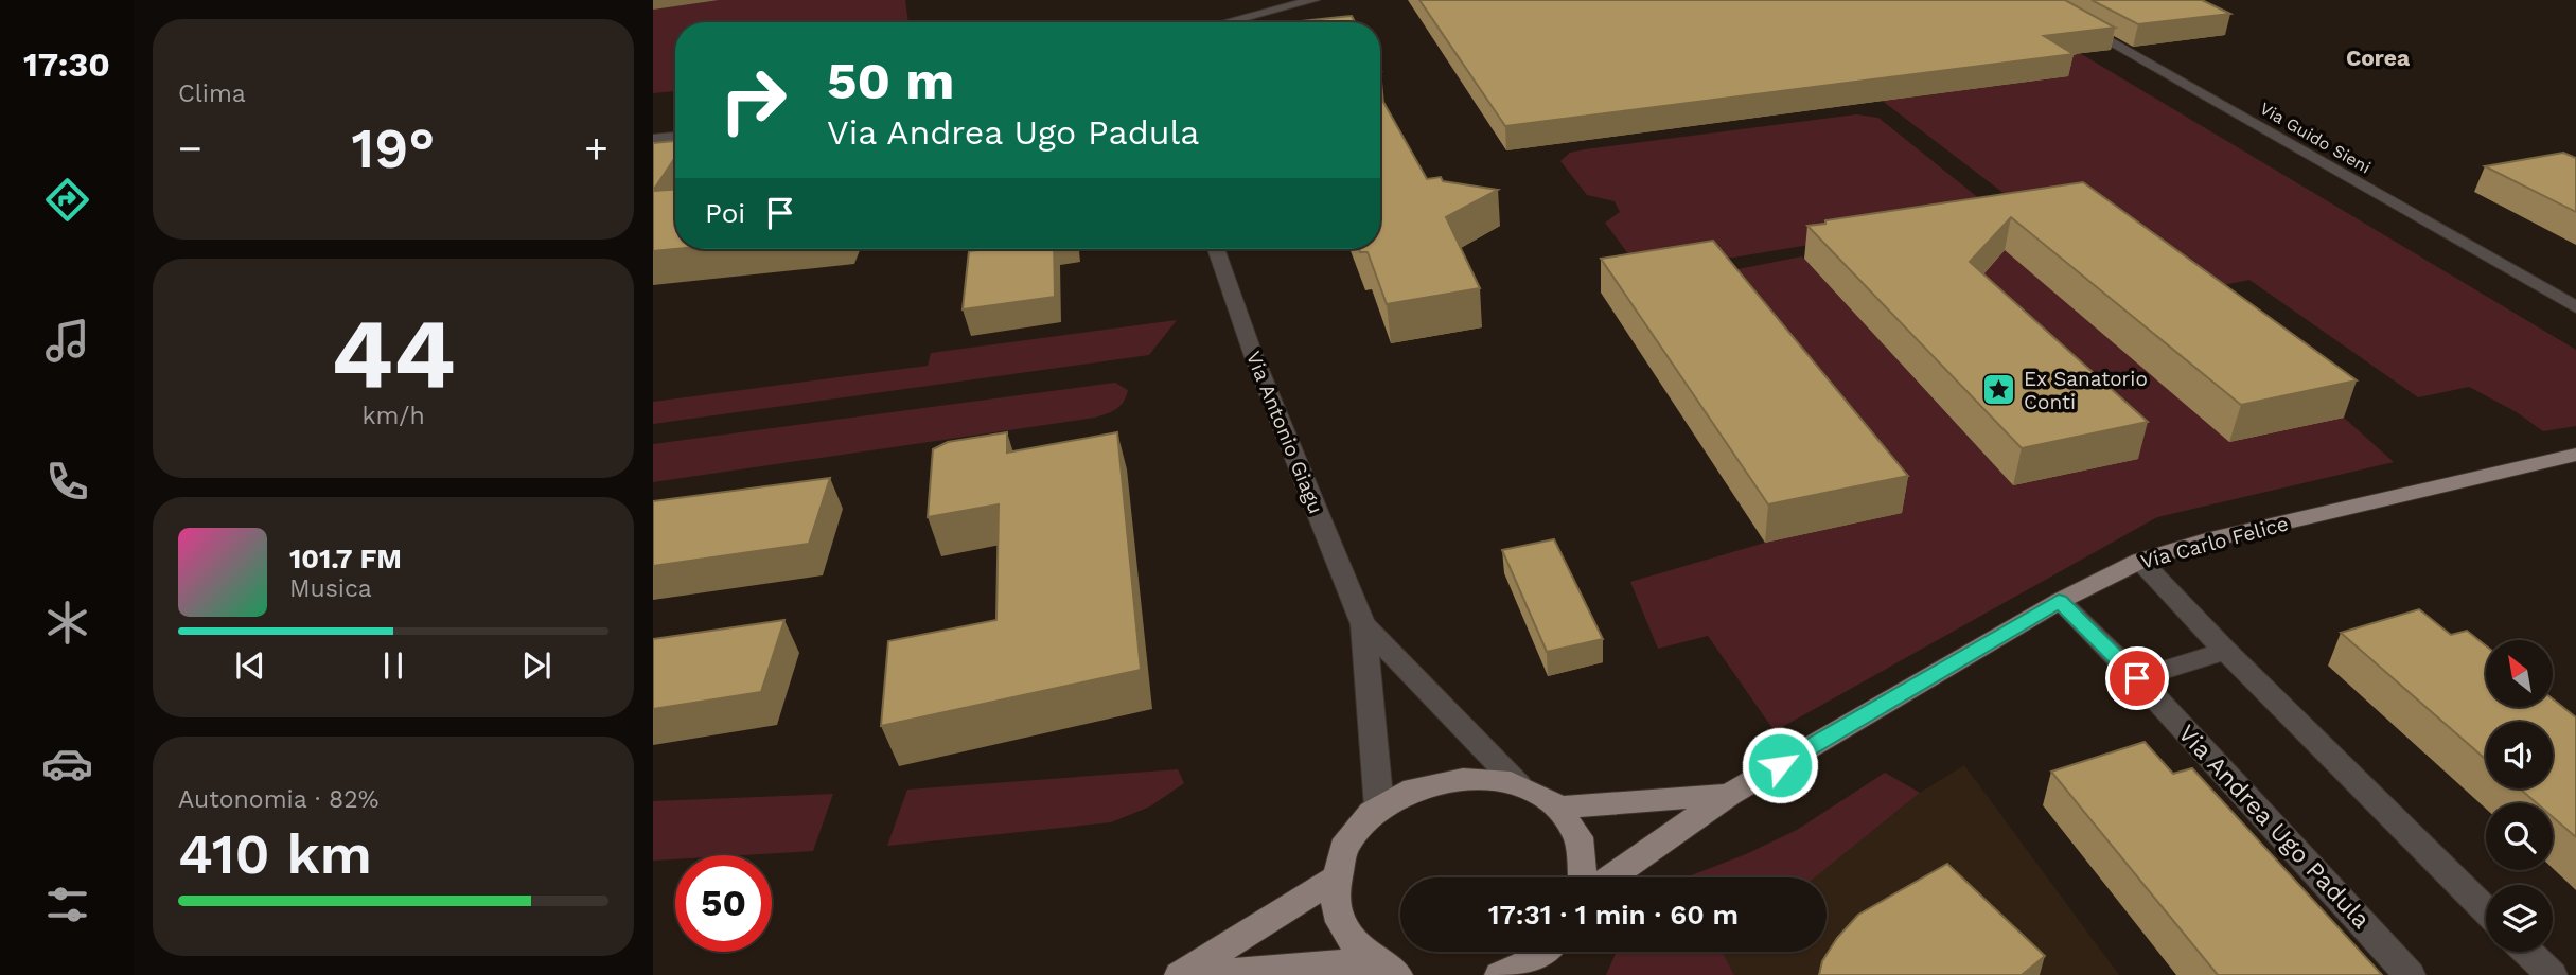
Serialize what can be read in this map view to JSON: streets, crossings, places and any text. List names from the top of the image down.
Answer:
{
  "streets": {
    "main road": ["Via Carlo Felice"],
    "street": ["Via Guido Sieni", "Via Antonio Giagu", "Via Andrea Ugo Padula"]
  },
  "crossings": [
    ["Via Carlo Felice", "Via Andrea Ugo Padula"]
  ],
  "districts": ["Corea"],
  "places": {
    "place": ["Ex Sanatorio Conti"]
  },
  "north": "top left",
  "page": {
    "tabs": "17:30",
    "tile": [
      "Clima",
      ["44", "km/h"],
      ["Autonomia · 82%", "410 km"]
    ],
    "turn": ["50 m", "Via Andrea Ugo Padula"],
    "heat": ["−", "19°", "+"],
    "then": "Poi",
    "song": ["101.7 FM", "Musica"],
    "limit": "50",
    "trip": "17:31 · 1 min · 60 m"
  }
}
